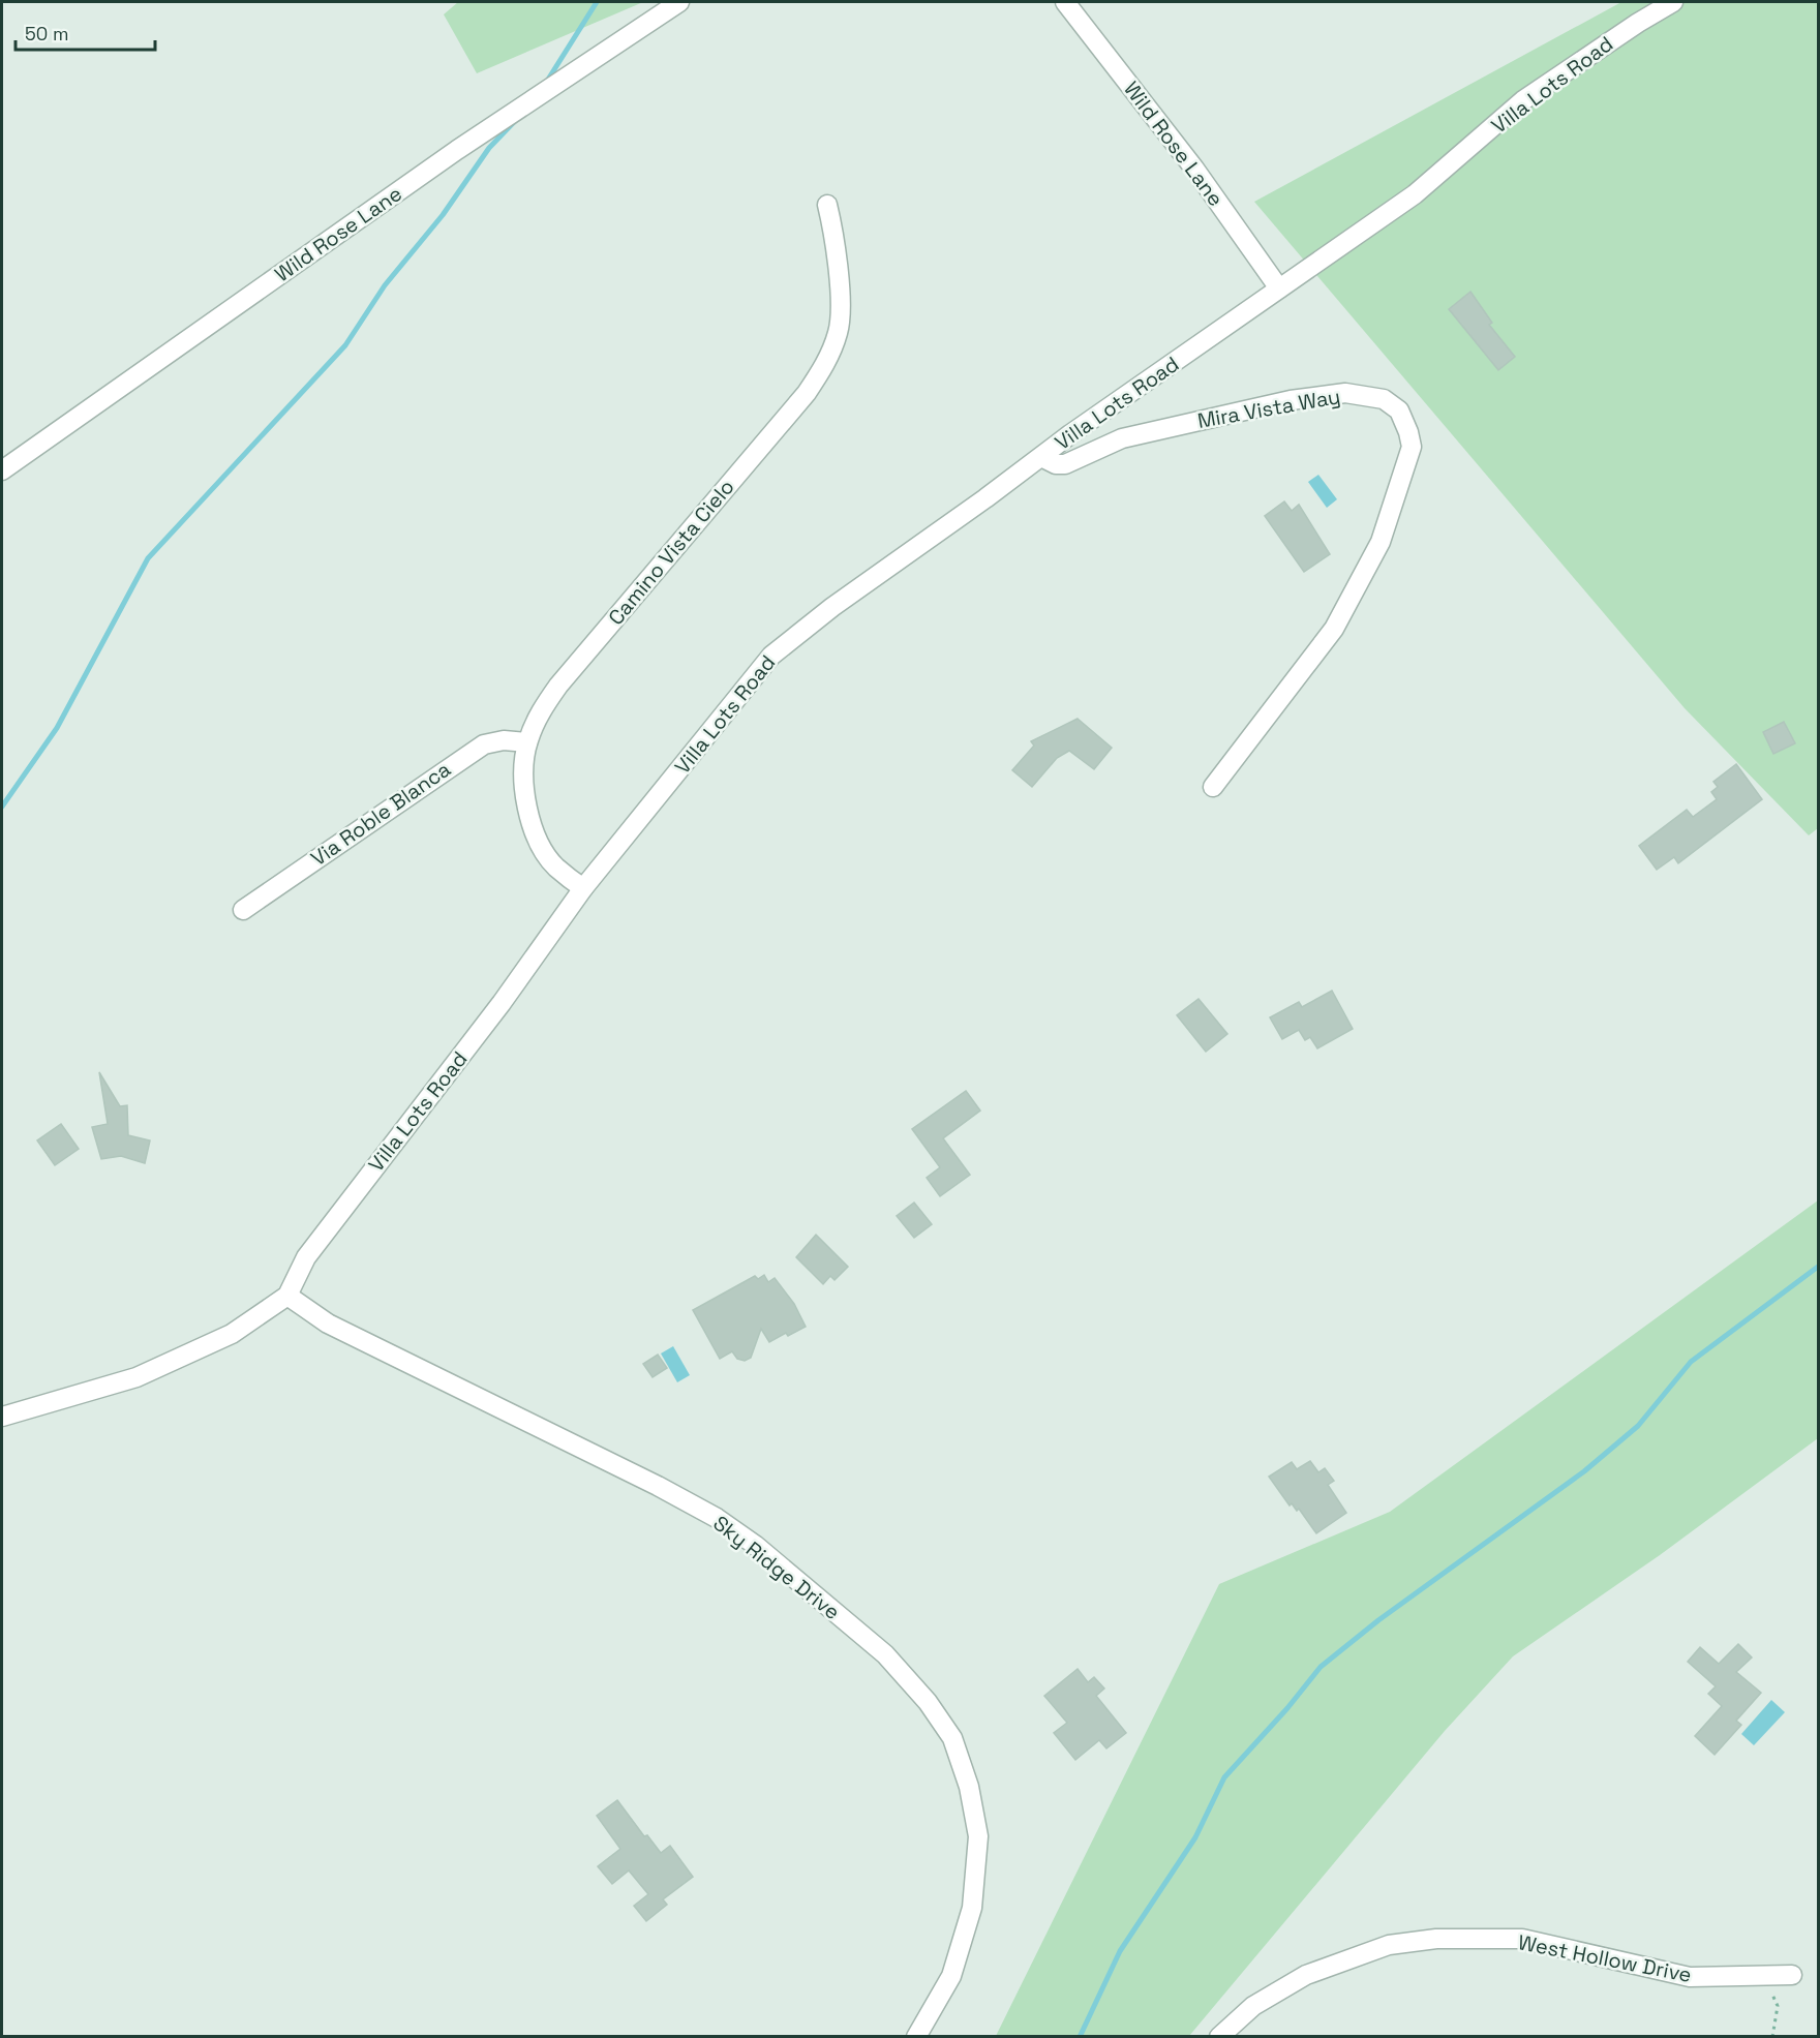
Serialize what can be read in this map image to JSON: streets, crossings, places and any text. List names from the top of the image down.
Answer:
{
  "streets": {
    "street": [
      "Villa Lots Road",
      "Wild Rose Lane",
      "Mira Vista Way",
      "Camino Vista Cielo",
      "Via Roble Blanca",
      "Sky Ridge Drive",
      "West Hollow Drive"
    ]
  },
  "crossings": [
    ["Villa Lots Road", "Wild Rose Lane"],
    ["Villa Lots Road", "Mira Vista Way"],
    ["Villa Lots Road", "Camino Vista Cielo"],
    ["Villa Lots Road", "Sky Ridge Drive"],
    ["Camino Vista Cielo", "Via Roble Blanca"]
  ],
  "scale_bar": "50 m"
}
